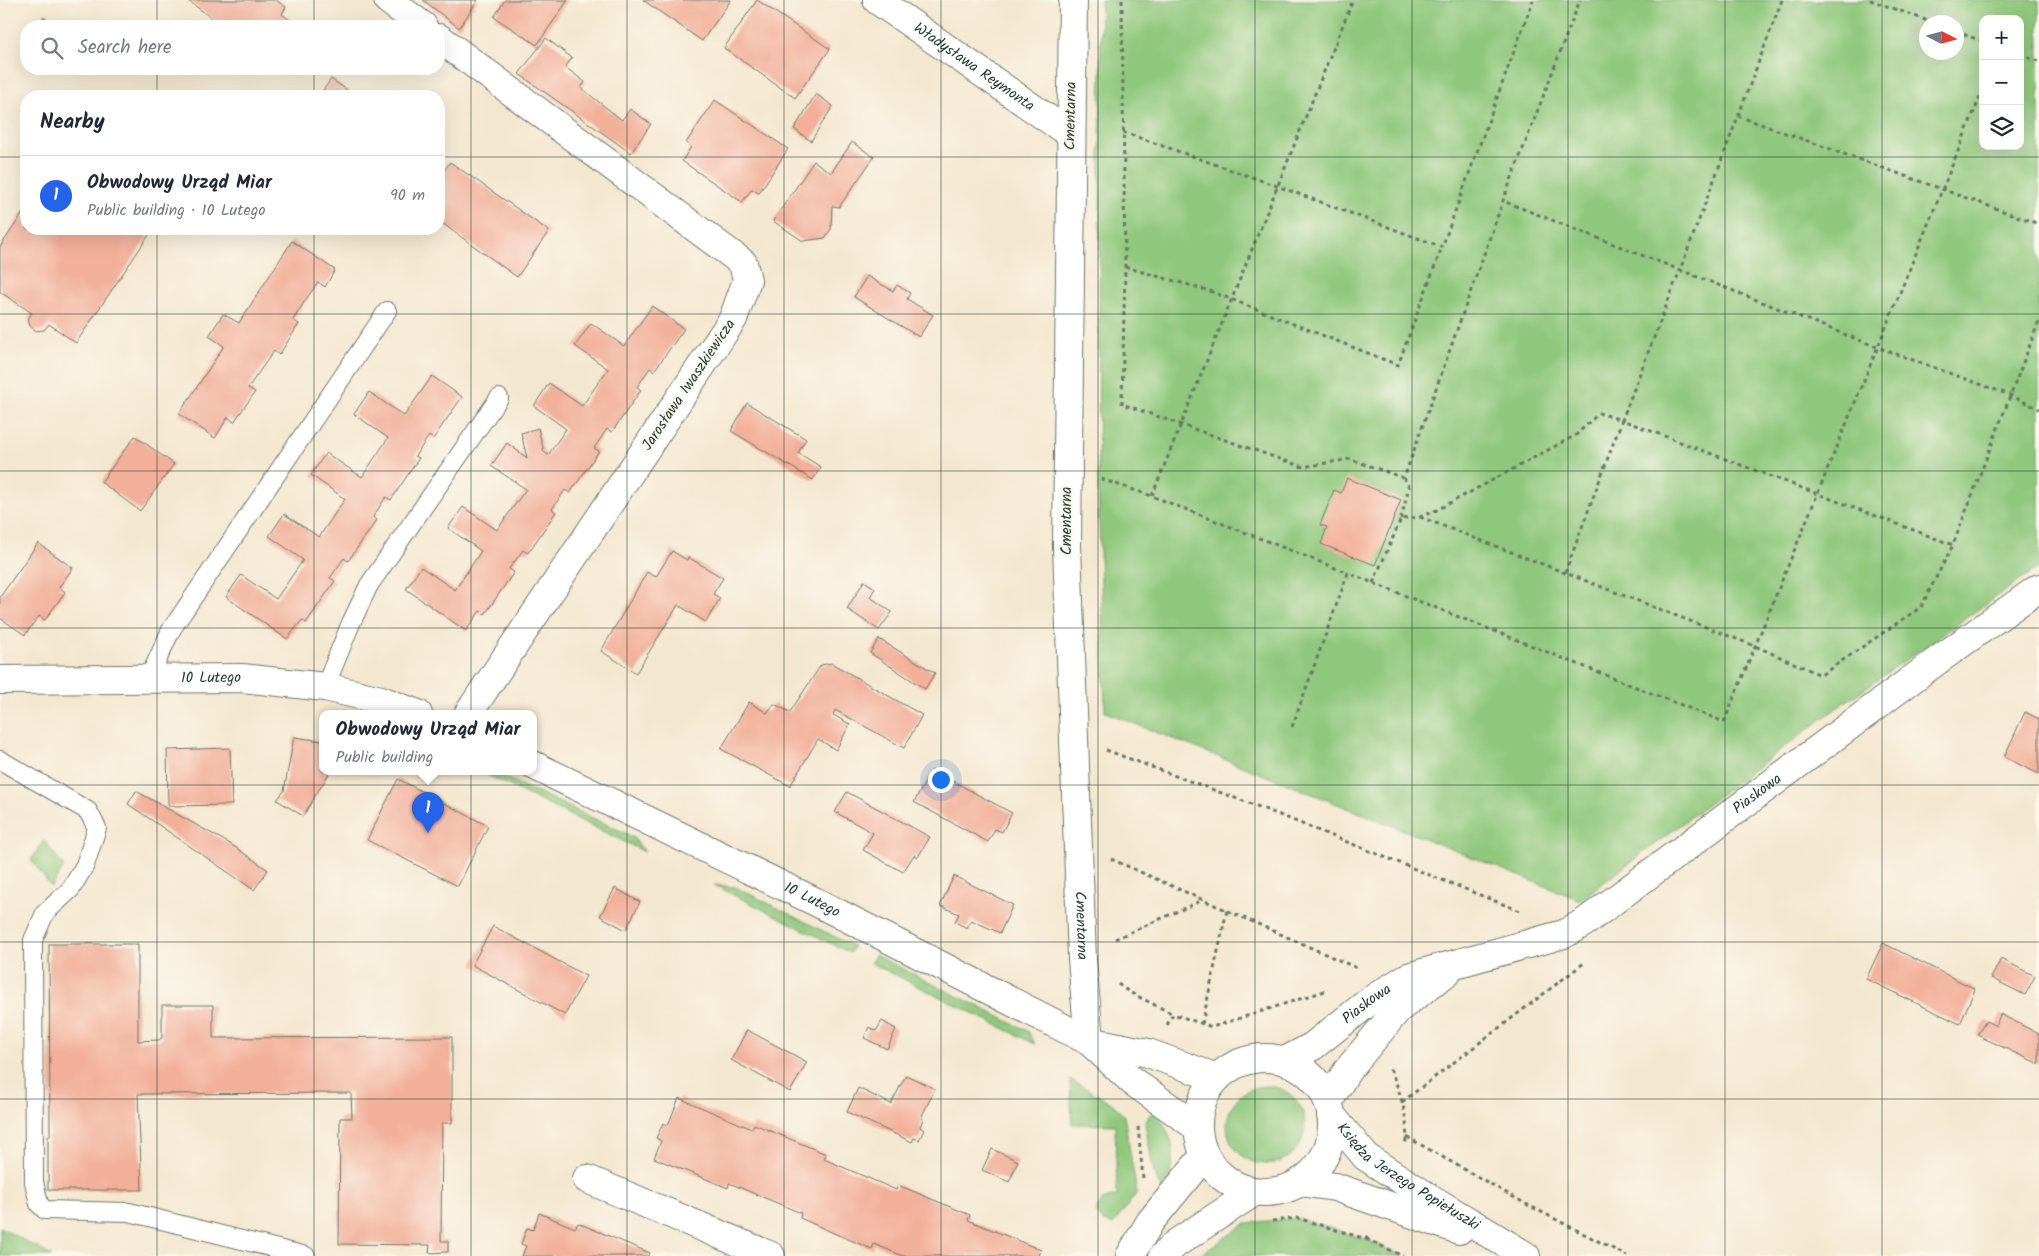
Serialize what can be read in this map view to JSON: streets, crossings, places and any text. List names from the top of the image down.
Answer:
{
  "streets": {
    "street": [
      "Władysława Reymonta",
      "Cmentarna",
      "Jarosława Iwaszkiewicza",
      "10 Lutego",
      "Piaskowa",
      "Księdza Jerzego Popiełuszki"
    ]
  },
  "crossings": [
    ["Władysława Reymonta", "Cmentarna"],
    ["Cmentarna", "10 Lutego"],
    ["Piaskowa", "Księdza Jerzego Popiełuszki"]
  ],
  "north": "right",
  "page": {
    "map_buttons": ["+", "−"],
    "search": "Search here",
    "heading": "Nearby",
    "list": [
      {
        "mark": "1",
        "name": "Obwodowy Urząd Miar",
        "note": "Public building · 10 Lutego",
        "value": "90 m"
      }
    ],
    "popup": ["Obwodowy Urząd Miar", "Public building"],
    "pins": "1"
  }
}
